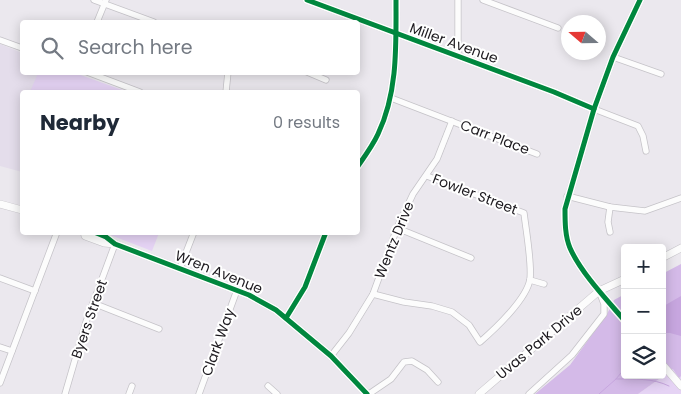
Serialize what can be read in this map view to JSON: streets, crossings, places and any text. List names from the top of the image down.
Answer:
{
  "streets": {
    "street": [
      "Miller Avenue",
      "Carr Place",
      "Fowler Street",
      "Wentz Drive",
      "Wren Avenue",
      "Byers Street",
      "Clark Way",
      "Uvas Park Drive"
    ]
  },
  "crossings": [
    ["Carr Place", "Wentz Drive"],
    ["Fowler Street", "Wentz Drive"],
    ["Wentz Drive", "Wren Avenue"],
    ["Wren Avenue", "Byers Street"],
    ["Wren Avenue", "Clark Way"]
  ],
  "north": "left",
  "page": {
    "search": "Search here",
    "heading": ["Nearby", "0 results"],
    "map_buttons": ["+", "−"]
  }
}
